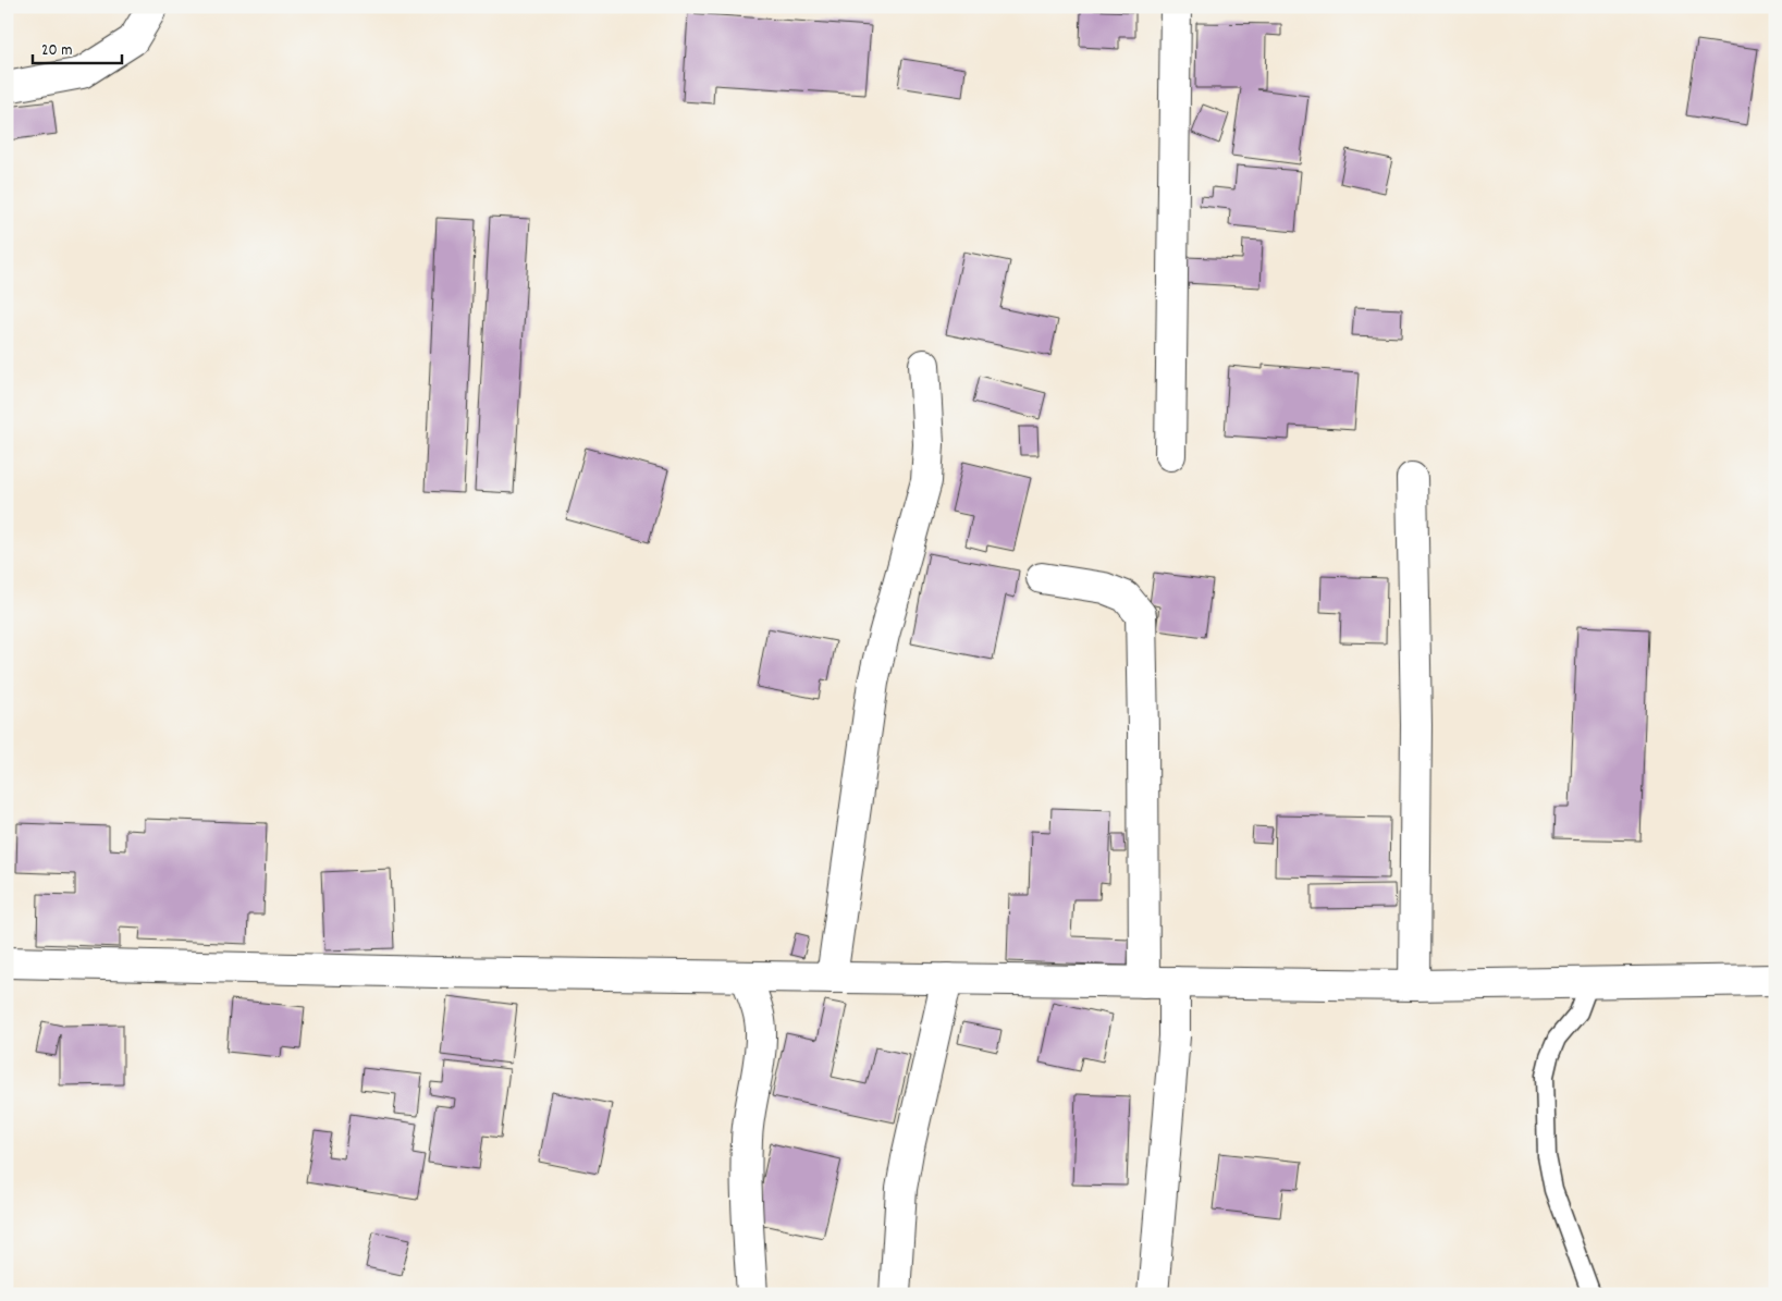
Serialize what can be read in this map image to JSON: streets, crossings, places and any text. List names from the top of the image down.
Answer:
{
  "scale_bar": "20 m"
}
